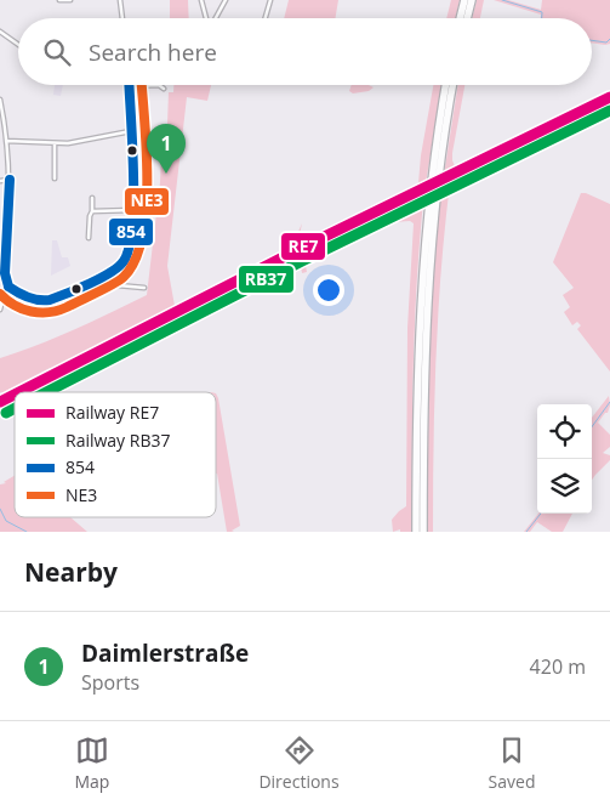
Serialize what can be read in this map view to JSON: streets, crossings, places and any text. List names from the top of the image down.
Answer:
{
  "lines": [
    "transit line 854",
    "transit line NE3",
    "rail line RE7",
    "rail line RB37"
  ],
  "legend": [
    "Railway RE7",
    "Railway RB37",
    "854",
    "NE3"
  ],
  "page": {
    "search": "Search here",
    "pins": "1",
    "heading": "Nearby",
    "list": [
      {
        "mark": "1",
        "name": "Daimlerstraße",
        "note": "Sports",
        "value": "420 m"
      }
    ],
    "nav": ["Map", "Directions", "Saved"]
  }
}
